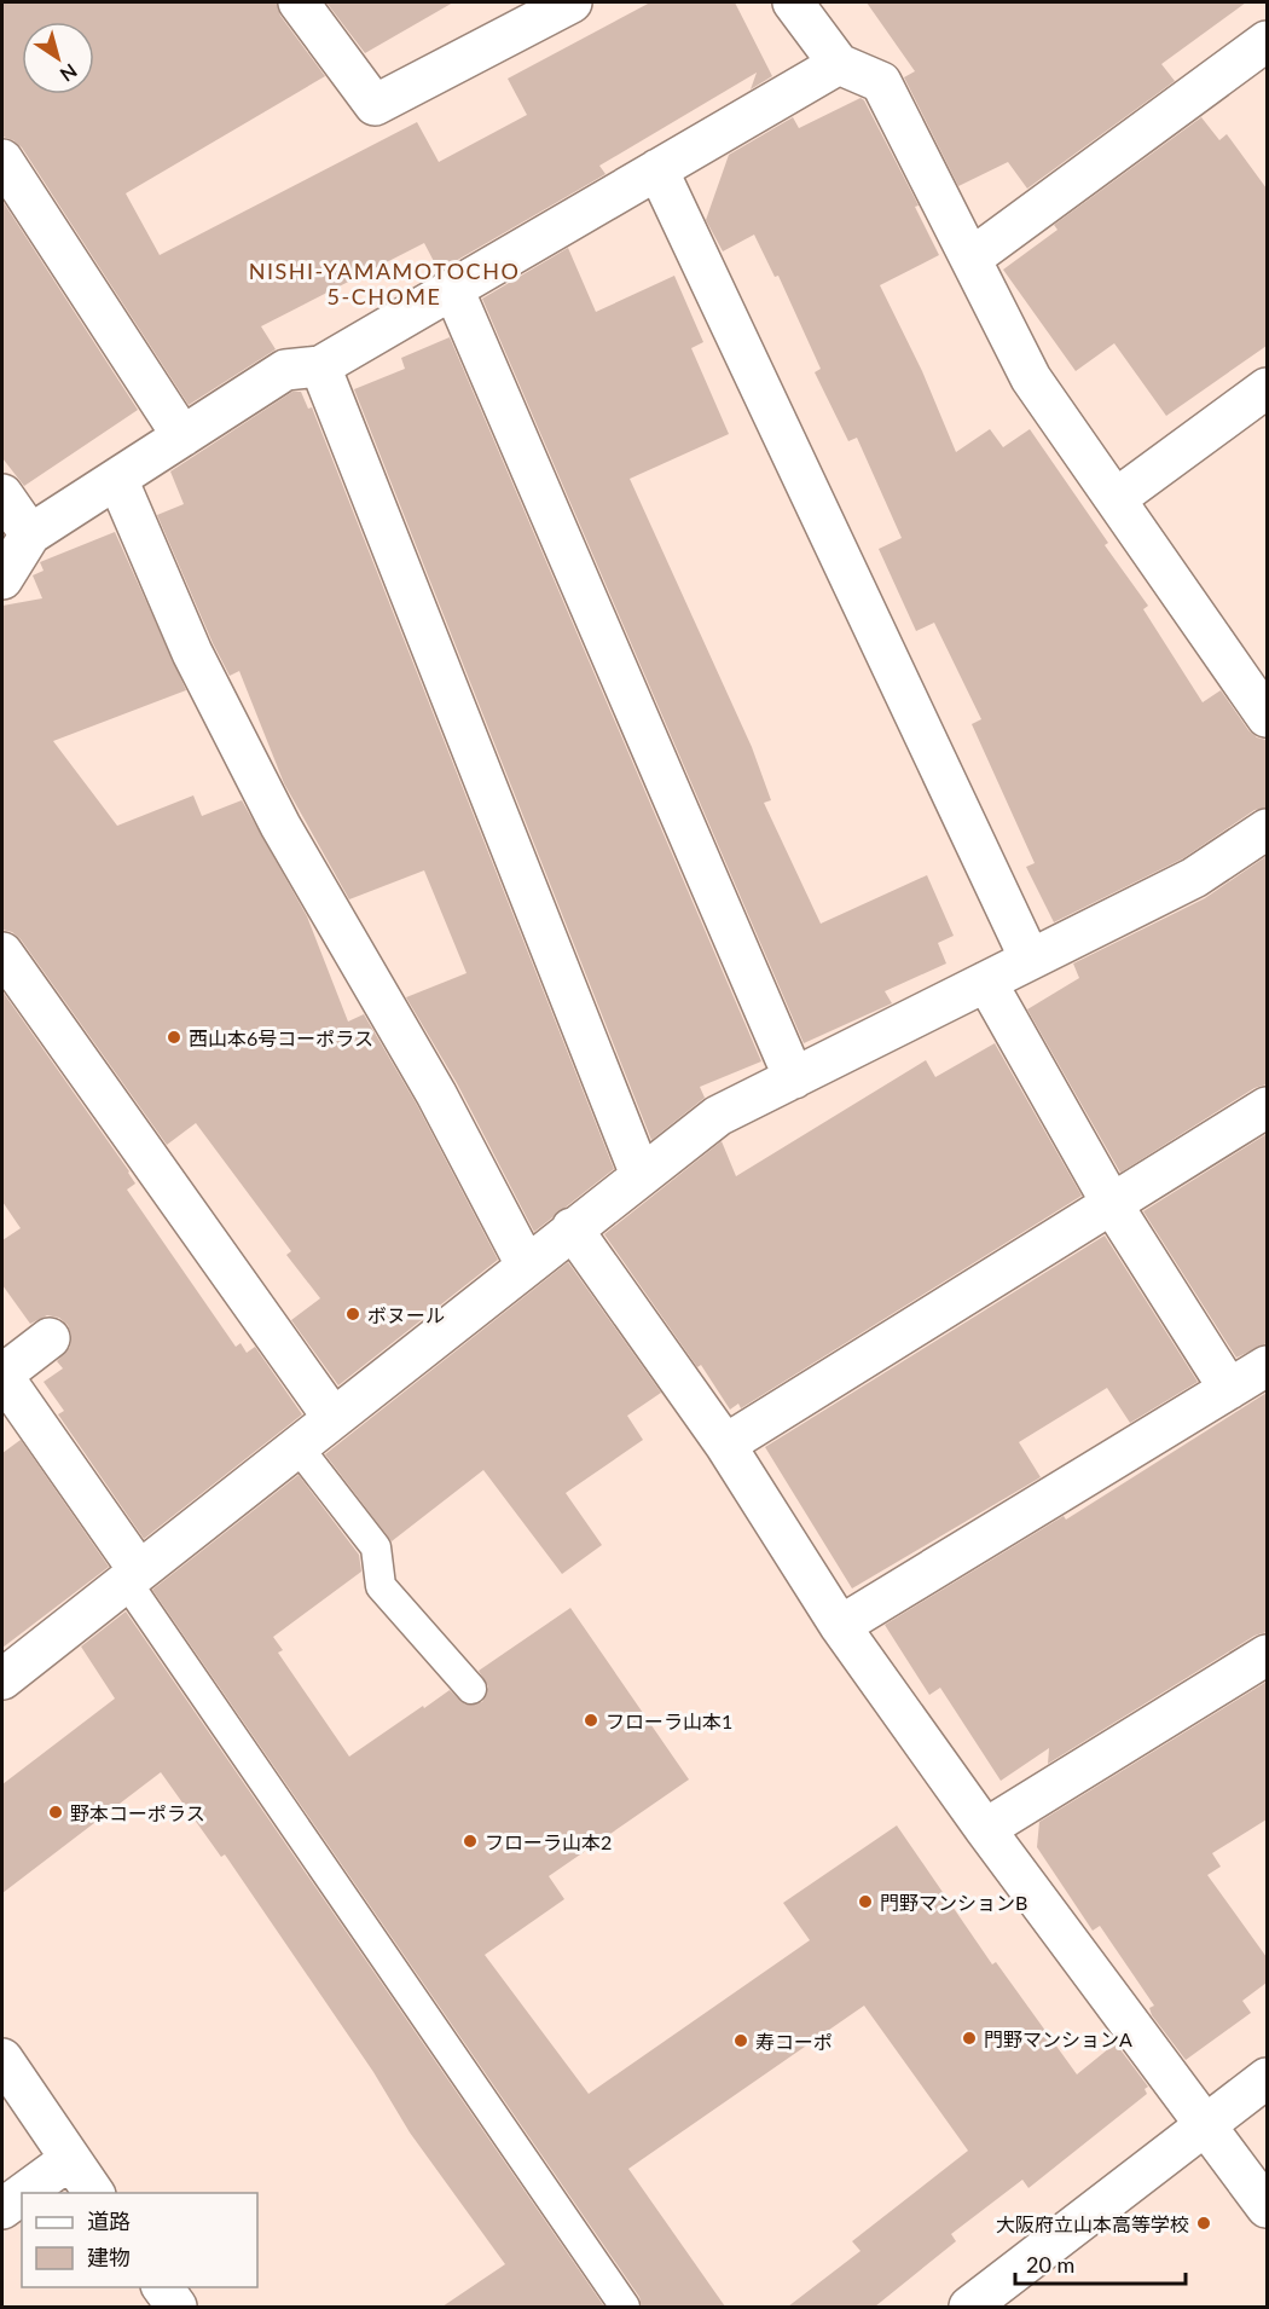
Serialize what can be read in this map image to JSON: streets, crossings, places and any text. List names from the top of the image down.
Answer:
{
  "districts": ["NISHI-YAMAMOTOCHO 5-CHOME"],
  "places": [
    "西山本6号コーポラス",
    "ボヌール",
    "フローラ山本1",
    "野本コーポラス",
    "フローラ山本2",
    "門野マンションB",
    "門野マンションA",
    "寿コーポ",
    "大阪府立山本高等学校"
  ],
  "legend": ["道路", "建物"],
  "scale_bar": "20 m",
  "north": "bottom right"
}
